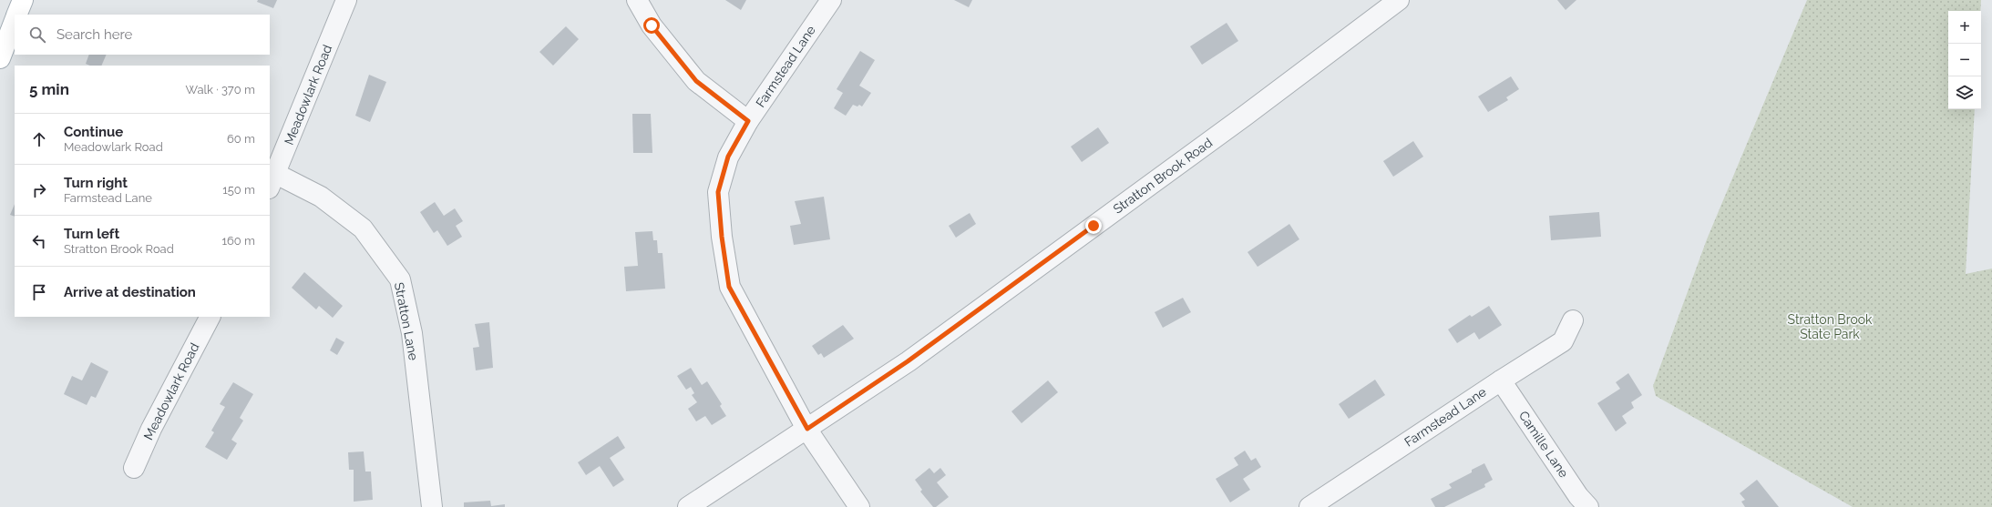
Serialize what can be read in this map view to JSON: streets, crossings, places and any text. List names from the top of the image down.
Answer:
{
  "streets": {
    "street": [
      "Farmstead Lane",
      "Meadowlark Road",
      "Stratton Brook Road",
      "Stratton Lane",
      "Camille Lane"
    ]
  },
  "crossings": [
    ["Farmstead Lane", "Stratton Brook Road"],
    ["Farmstead Lane", "Camille Lane"],
    ["Meadowlark Road", "Stratton Lane"]
  ],
  "parks": ["Stratton Brook State Park"],
  "page": {
    "map_buttons": ["+", "−"],
    "search": "Search here",
    "heading": ["5 min", "Walk · 370 m"],
    "list": [
      ["Continue", "Meadowlark Road", "60 m"],
      ["Turn right", "Farmstead Lane", "150 m"],
      ["Turn left", "Stratton Brook Road", "160 m"],
      "Arrive at destination"
    ]
  }
}
